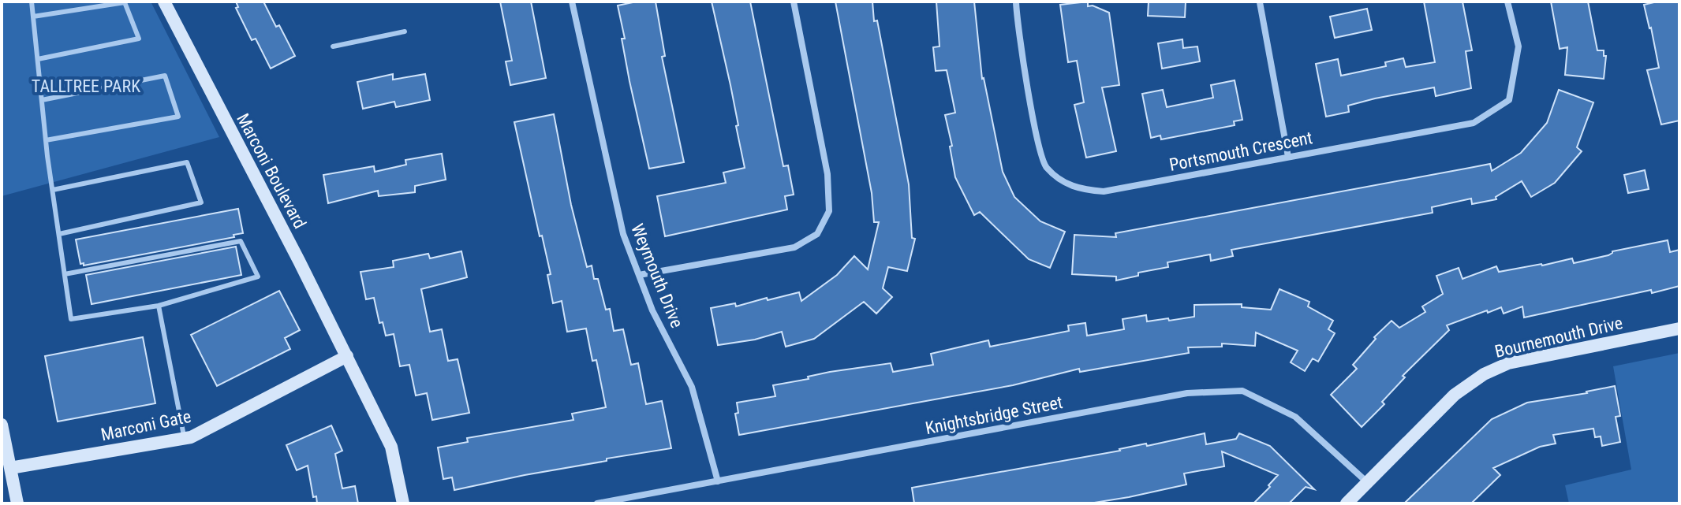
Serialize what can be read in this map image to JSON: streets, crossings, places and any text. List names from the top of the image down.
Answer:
{
  "streets": {
    "street": [
      "Portsmouth Crescent",
      "Marconi Boulevard",
      "Weymouth Drive",
      "Bournemouth Drive",
      "Knightsbridge Street",
      "Marconi Gate"
    ]
  },
  "crossings": [
    ["Marconi Boulevard", "Marconi Gate"],
    ["Weymouth Drive", "Knightsbridge Street"],
    ["Bournemouth Drive", "Knightsbridge Street"]
  ],
  "parks": ["TALLTREE PARK"]
}
